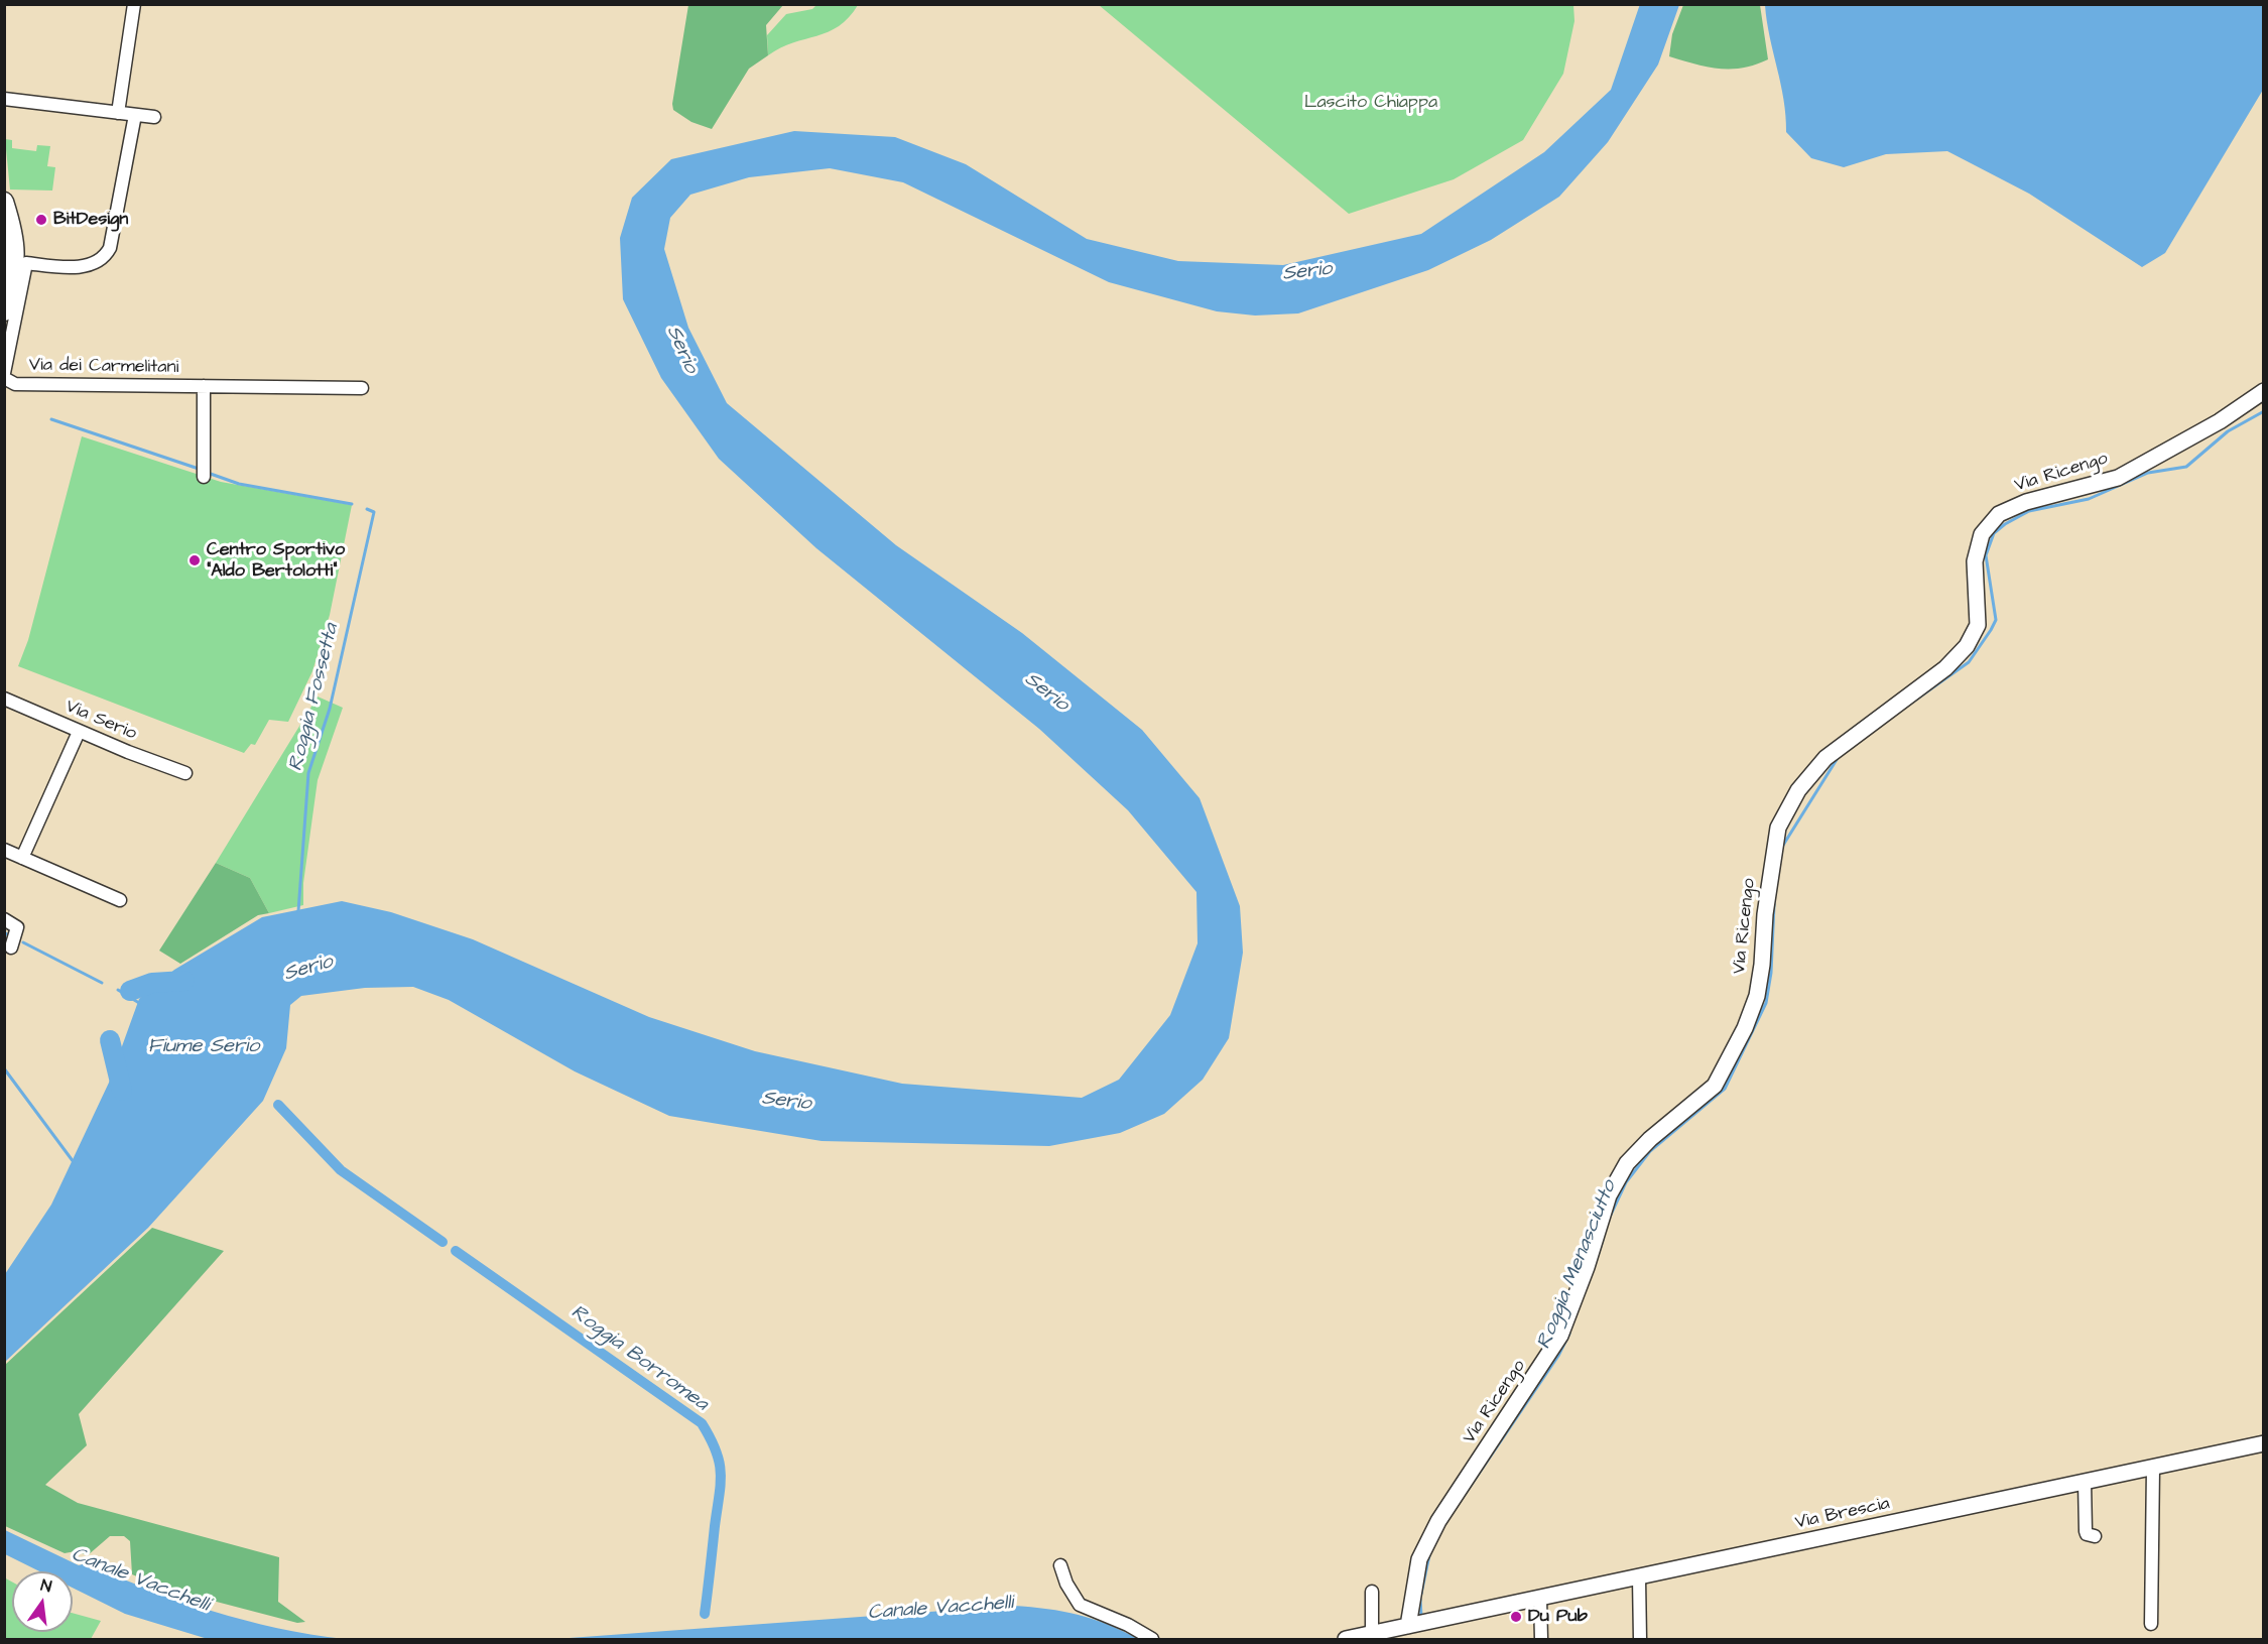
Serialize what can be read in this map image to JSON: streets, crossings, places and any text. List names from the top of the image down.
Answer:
{
  "streets": {
    "street": [
      "Via dei Carmelitani",
      "Via Ricengo",
      "Via Serio",
      "Via Brescia"
    ]
  },
  "crossings": [
    ["Via Ricengo", "Via Brescia"]
  ],
  "water": [
    "Serio",
    "Roggia Fossetta",
    "Fiume Serio",
    "Roggia Menasciutto",
    "Roggia Borromea",
    "Canale Vacchelli"
  ],
  "parks": ["Lascito Chiappa"],
  "places": ["BitDesign", "Centro Sportivo \"Aldo Bertolotti\"", "Du Pub"],
  "north": "top"
}
